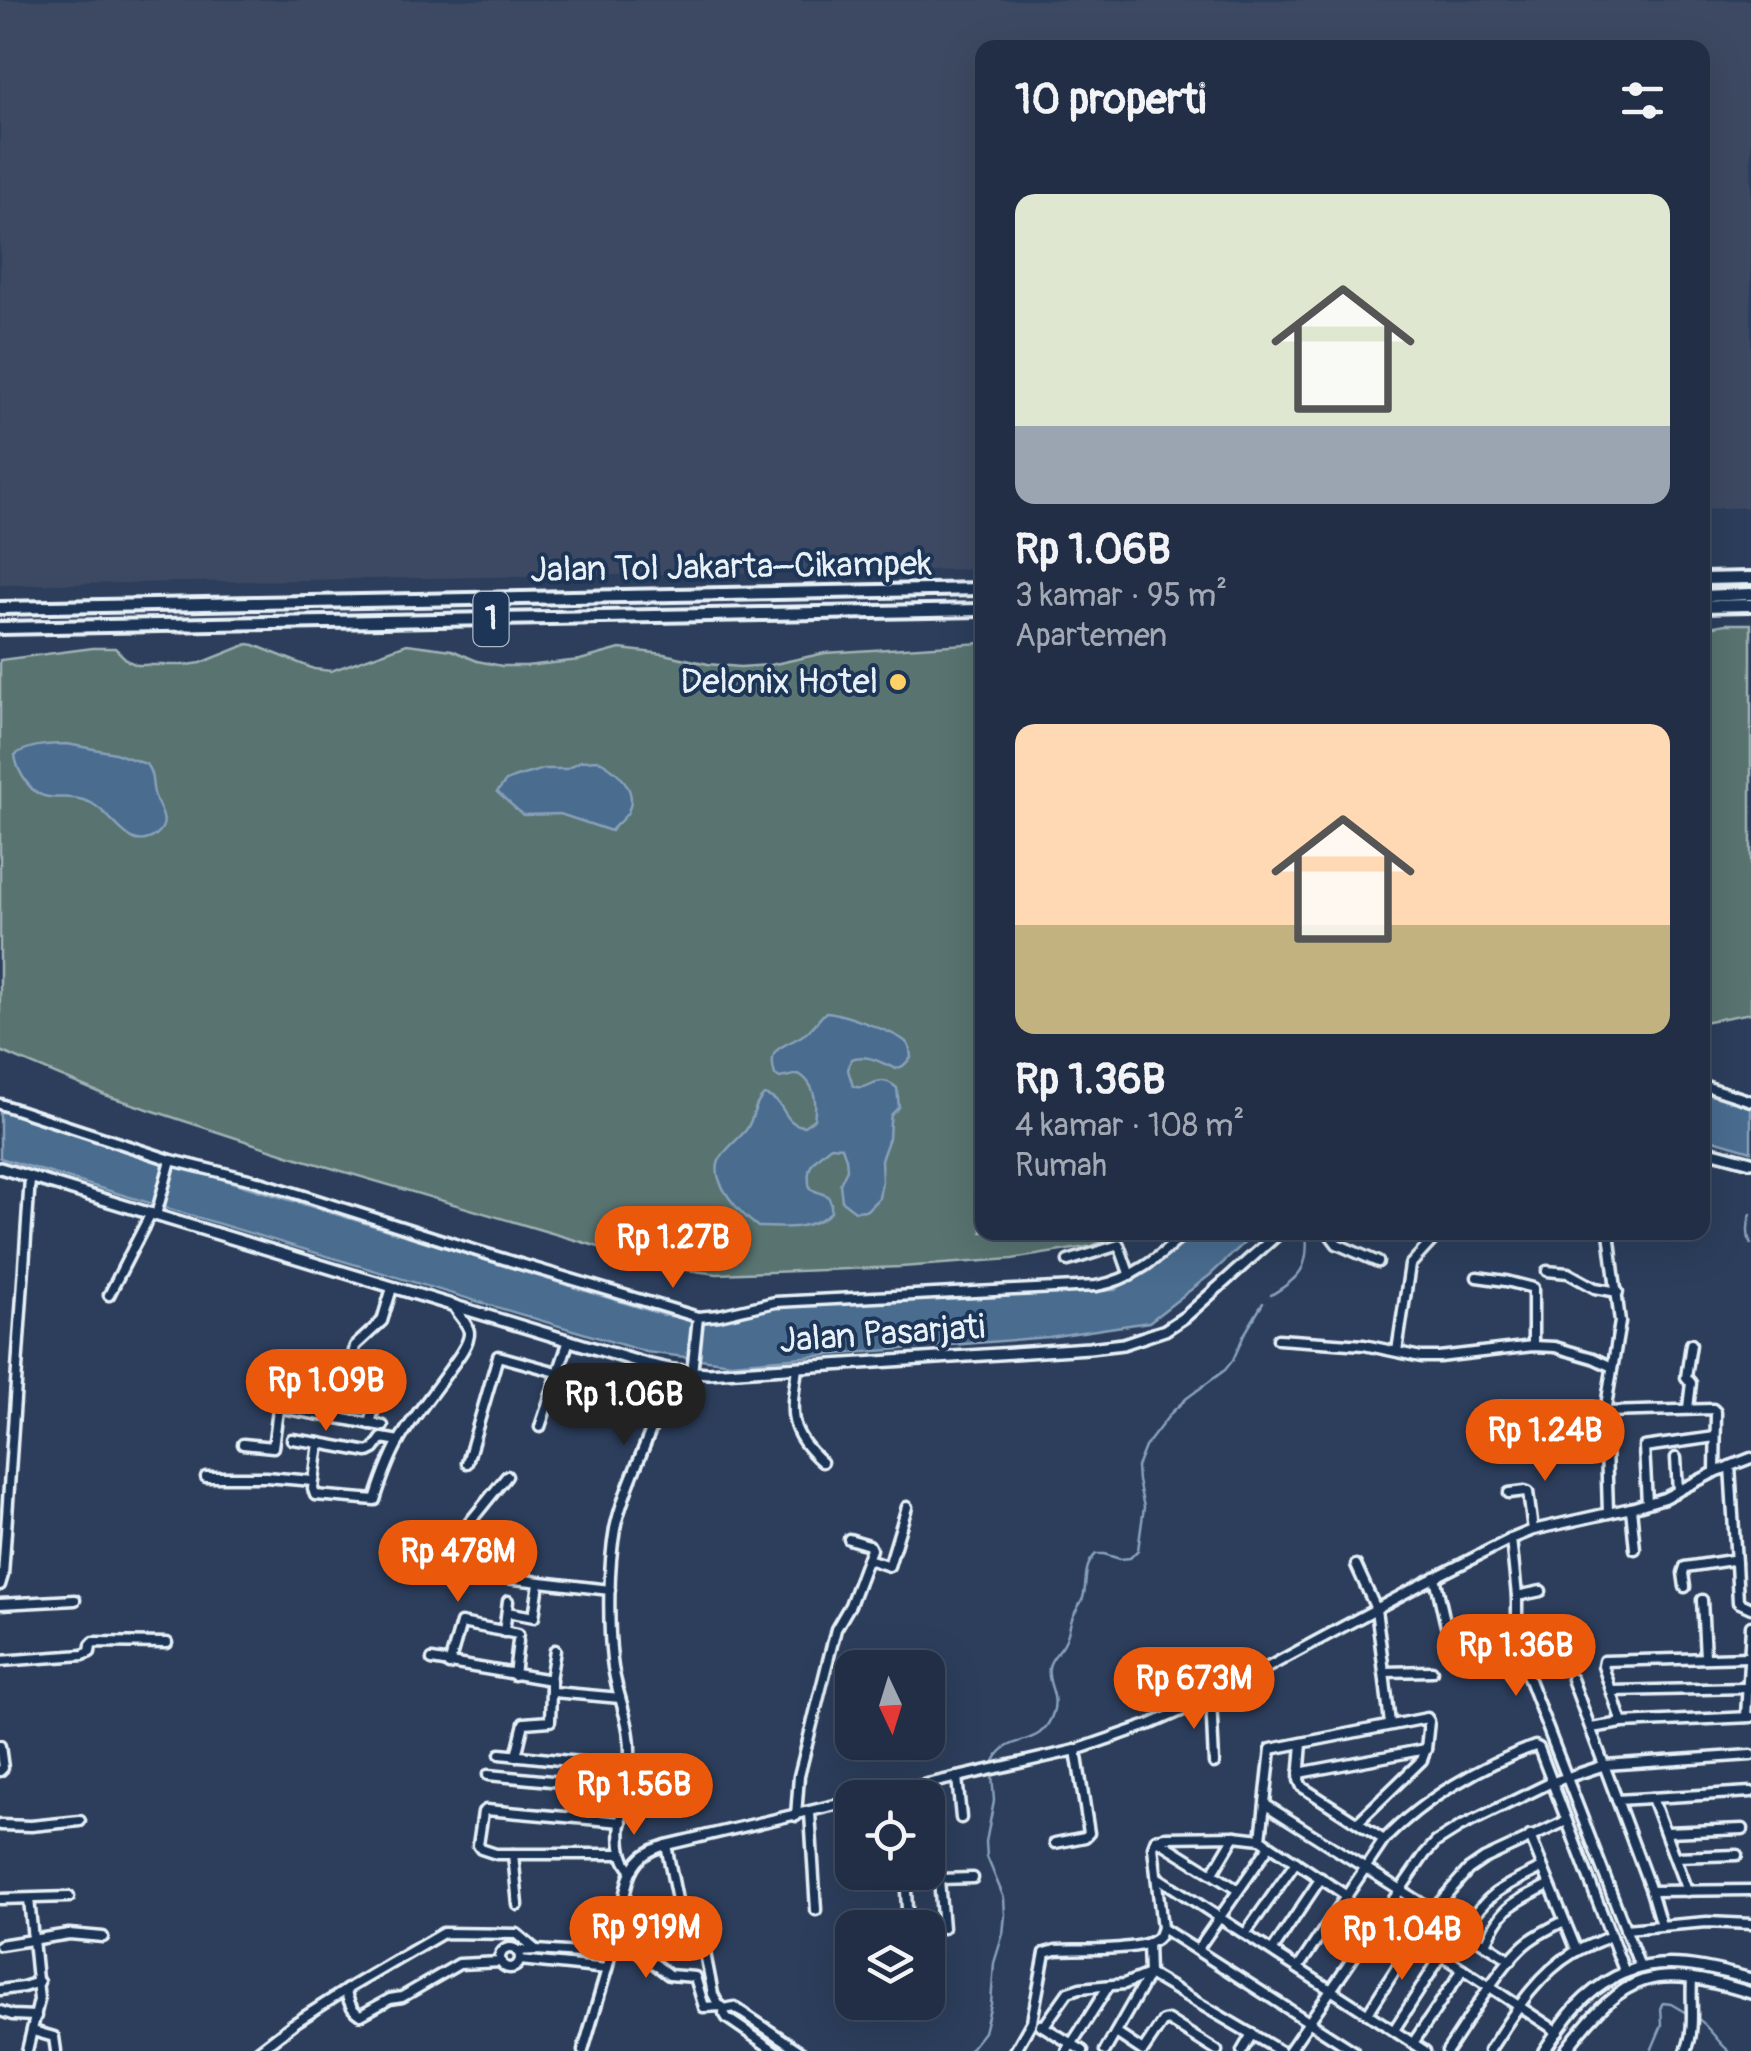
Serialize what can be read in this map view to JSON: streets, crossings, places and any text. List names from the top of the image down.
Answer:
{
  "streets": {
    "highway": ["Jalan Tol Jakarta–Cikampek", "1"],
    "main road": ["Jalan Pasarjati"]
  },
  "places": ["Delonix Hotel"],
  "north": "bottom",
  "page": {
    "heading": "10 properti",
    "list": [
      {
        "name": "Rp 1.06B",
        "note": "3 kamar · 95 m² · Apartemen"
      },
      {
        "name": "Rp 1.36B",
        "note": "4 kamar · 108 m² · Rumah"
      }
    ],
    "price": [
      "Rp 1.27B",
      "Rp 1.09B",
      "Rp 1.06B",
      "Rp 1.24B",
      "Rp 478M",
      "Rp 1.36B",
      "Rp 673M",
      "Rp 1.56B",
      "Rp 919M",
      "Rp 1.04B"
    ]
  }
}
